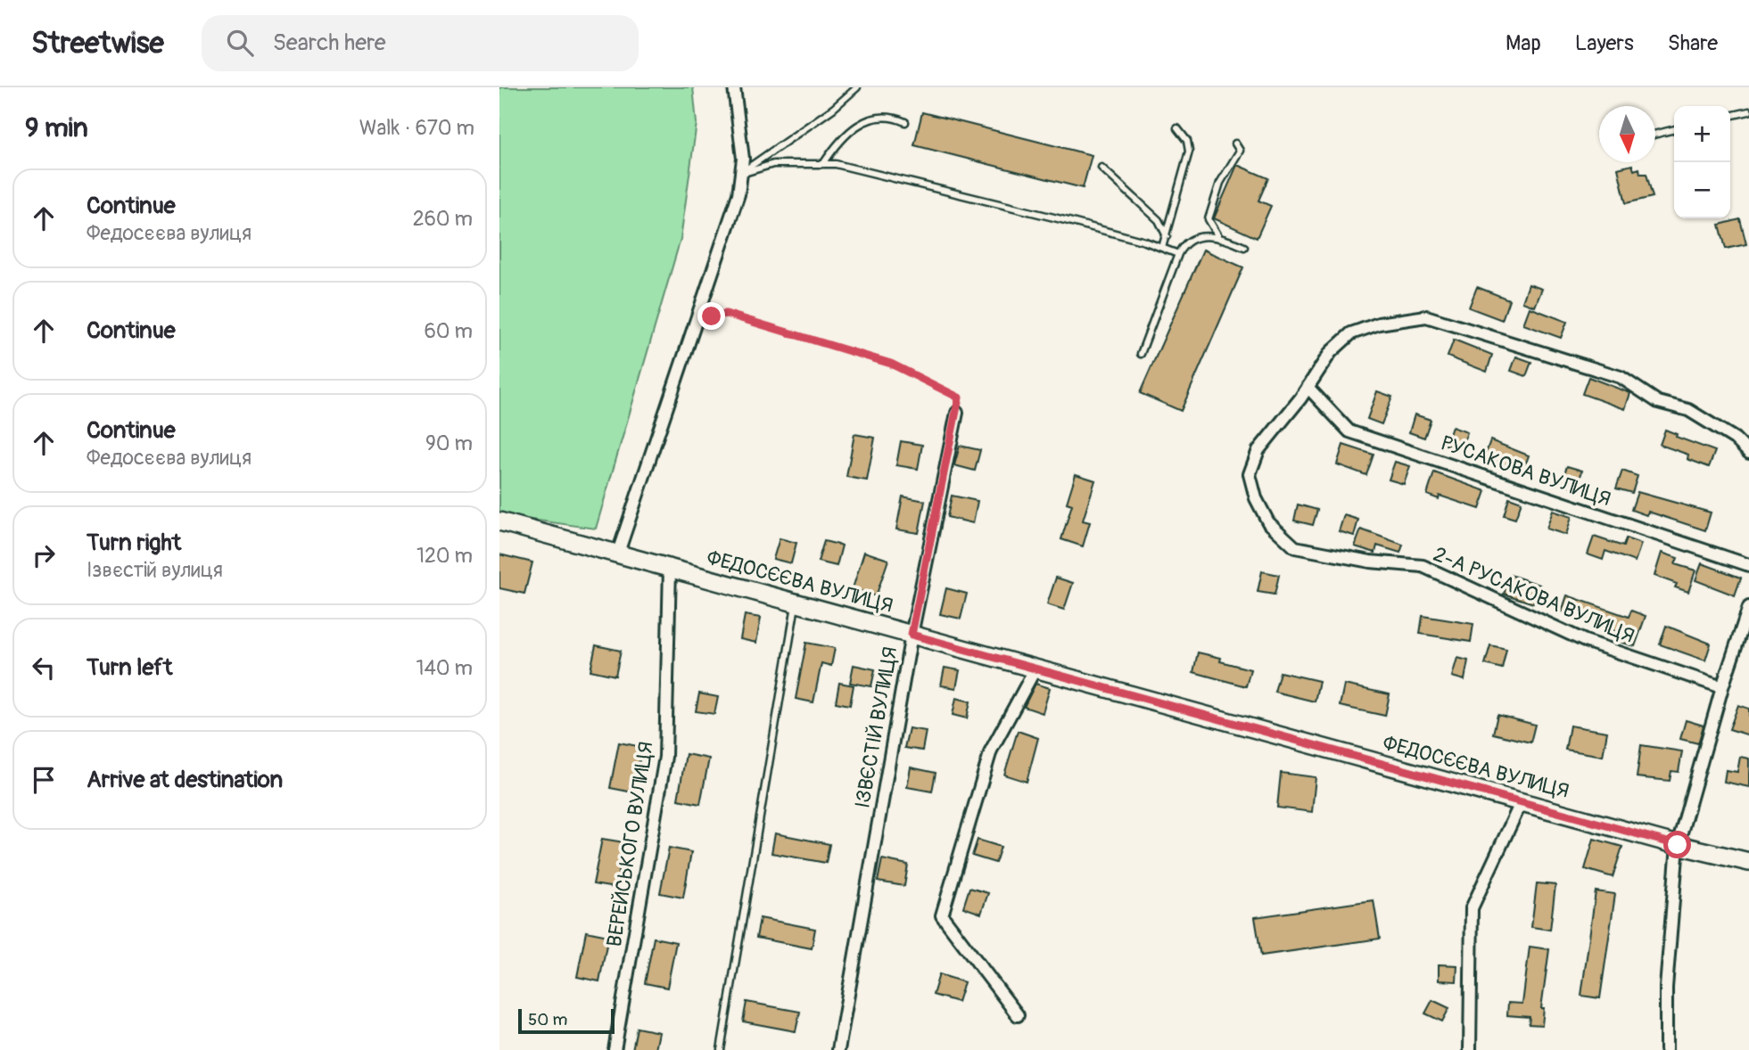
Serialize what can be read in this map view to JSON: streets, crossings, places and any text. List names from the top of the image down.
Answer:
{
  "streets": {
    "main road": ["ФЕДОСЄЄВА ВУЛИЦЯ"],
    "street": [
      "РУСАКОВА ВУЛИЦЯ",
      "2-А РУСАКОВА ВУЛИЦЯ",
      "ІЗВЄСТІЙ ВУЛИЦЯ",
      "ВЕРЕЙСЬКОГО ВУЛИЦЯ"
    ]
  },
  "crossings": [
    ["РУСАКОВА ВУЛИЦЯ", "2-А РУСАКОВА ВУЛИЦЯ"],
    ["ФЕДОСЄЄВА ВУЛИЦЯ", "ІЗВЄСТІЙ ВУЛИЦЯ"],
    ["ФЕДОСЄЄВА ВУЛИЦЯ", "ВЕРЕЙСЬКОГО ВУЛИЦЯ"]
  ],
  "scale_bar": "50 m",
  "north": "bottom",
  "page": {
    "header": "Streetwise",
    "search": "Search here",
    "nav": ["Map", "Layers", "Share"],
    "heading": ["9 min", "Walk · 670 m"],
    "map_buttons": ["+", "−"],
    "list": [
      ["Continue", "Федосєєва вулиця", "260 m"],
      ["Continue", "60 m"],
      ["Continue", "Федосєєва вулиця", "90 m"],
      ["Turn right", "Ізвєстій вулиця", "120 m"],
      ["Turn left", "140 m"],
      "Arrive at destination"
    ],
    "scale": "50 m"
  }
}
